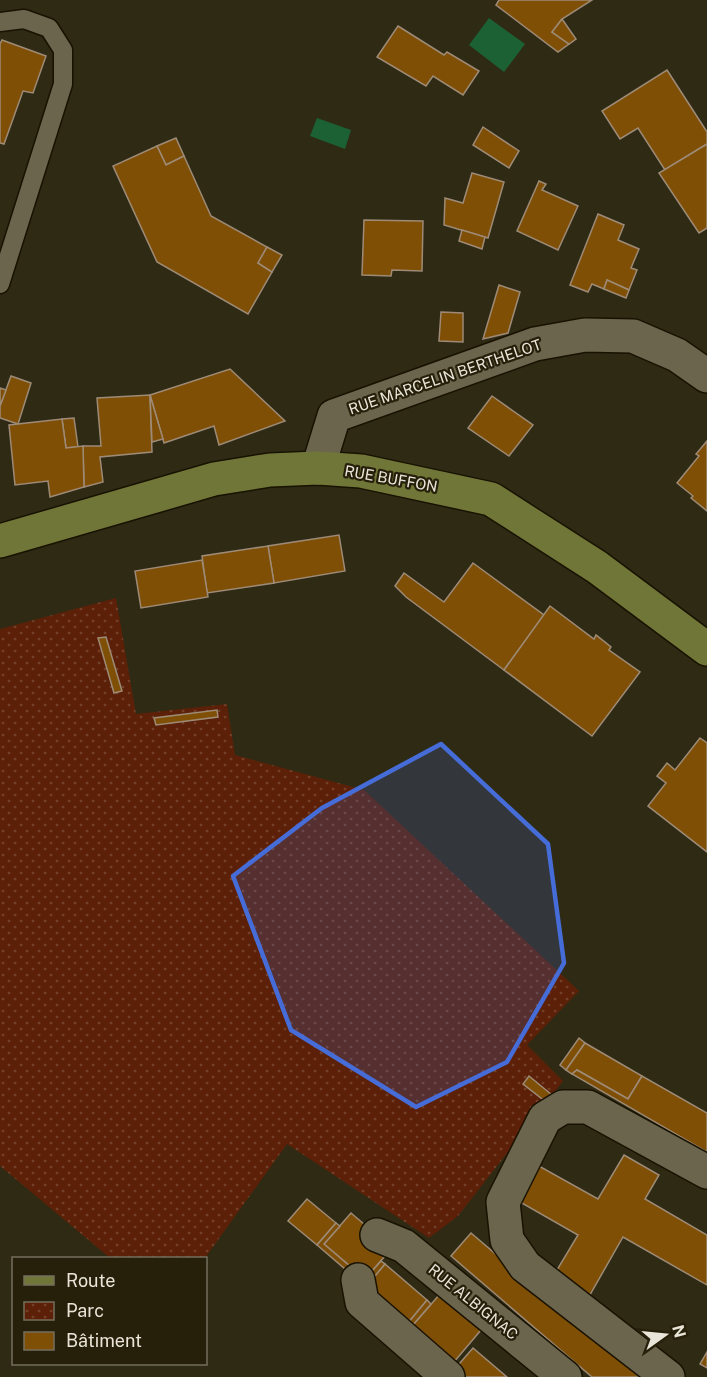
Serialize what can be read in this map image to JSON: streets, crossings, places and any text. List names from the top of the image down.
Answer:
{
  "streets": {
    "street": ["RUE MARCELIN BERTHELOT", "RUE BUFFON", "RUE ALBIGNAC"]
  },
  "crossings": [
    ["RUE MARCELIN BERTHELOT", "RUE BUFFON"]
  ],
  "legend": ["Route", "Parc", "Bâtiment"],
  "north": "right"
}
